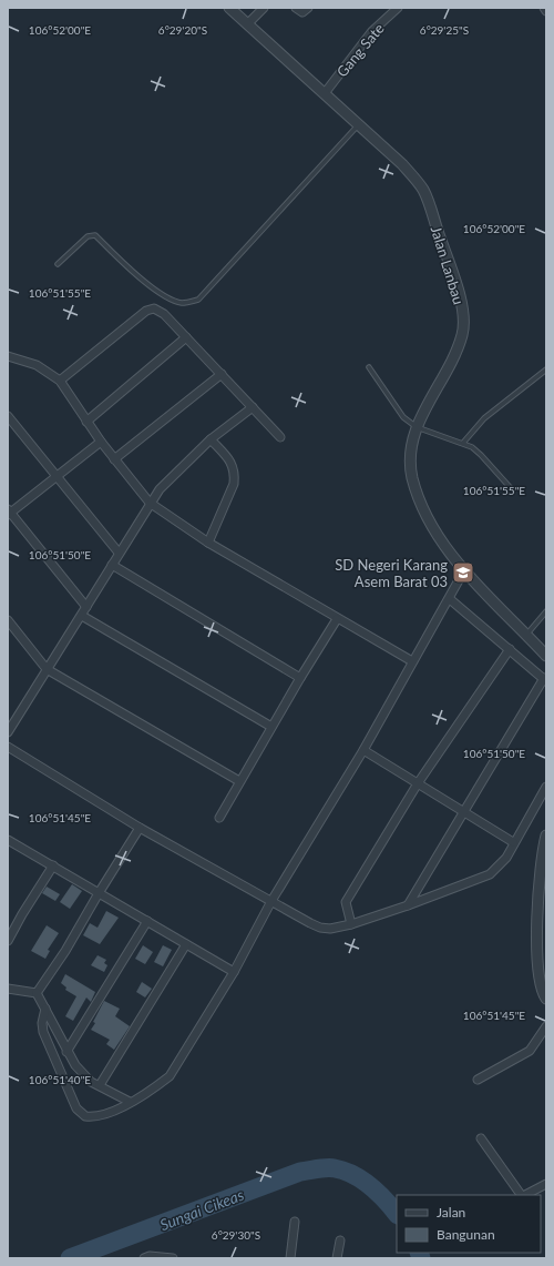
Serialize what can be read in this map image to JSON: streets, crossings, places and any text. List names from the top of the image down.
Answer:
{
  "streets": {
    "street": ["Gang Sate", "Jalan Lanbau"]
  },
  "crossings": [
    ["Gang Sate", "Jalan Lanbau"]
  ],
  "water": ["Sungai Cikeas"],
  "places": {
    "school or university": ["SD Negeri Karang Asem Barat 03"]
  },
  "legend": ["Jalan", "Bangunan"],
  "coordinates": [
    "6°29'20\"S",
    "6°29'25\"S",
    "106°52'00\"E",
    "106°51'55\"E",
    "106°51'50\"E",
    "106°51'45\"E",
    "106°51'40\"E",
    "6°29'30\"S"
  ]
}
